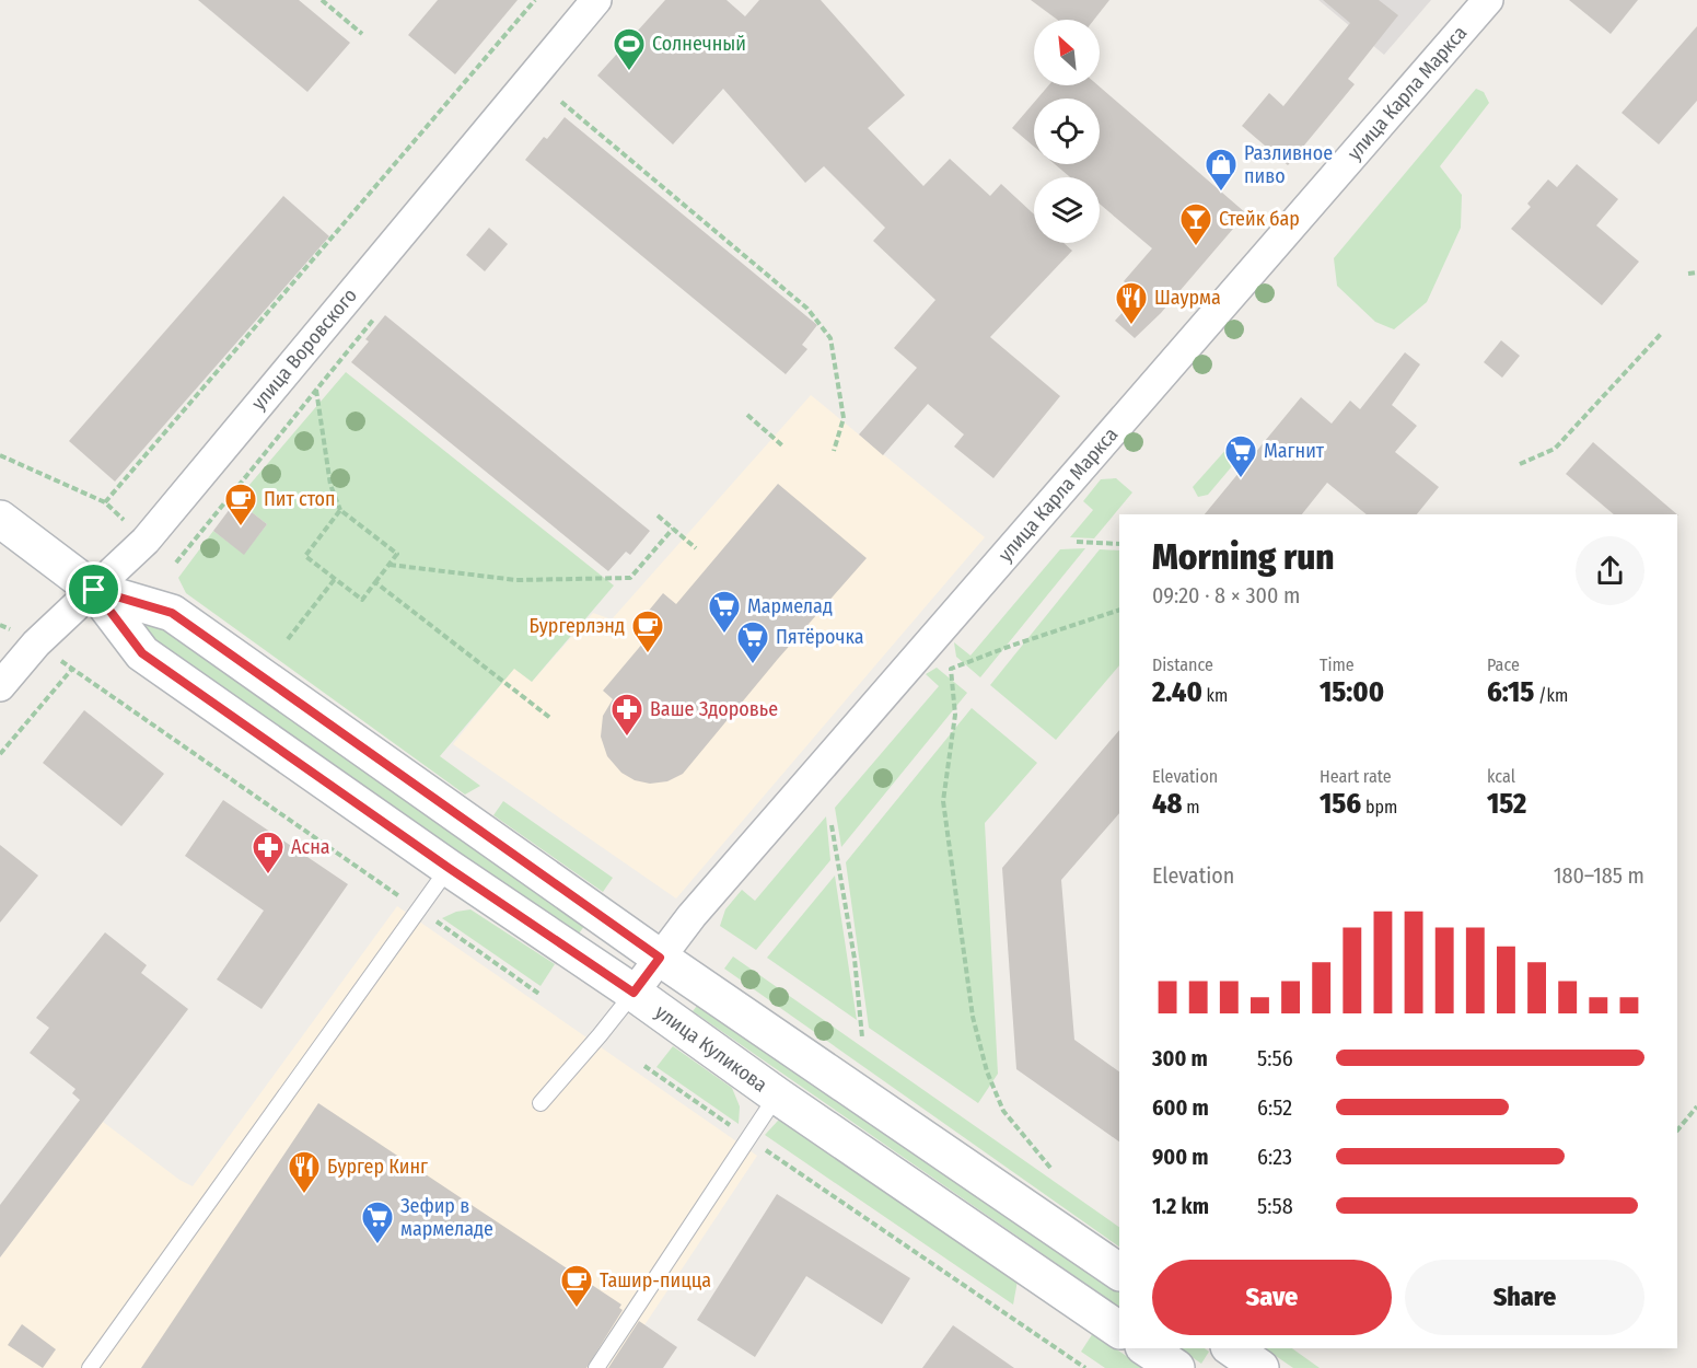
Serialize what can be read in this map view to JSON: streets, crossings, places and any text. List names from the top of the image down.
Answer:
{
  "streets": {
    "main road": ["улица Куликова"],
    "street": ["улица Карла Маркса", "улица Воровского"]
  },
  "crossings": [
    ["улица Карла Маркса", "улица Куликова"],
    ["улица Воровского", "улица Куликова"]
  ],
  "places": {
    "sports": ["Солнечный"],
    "shop": ["Разливное пиво"],
    "bar": ["Стейк бар"],
    "restaurant": ["Шаурма", "Бургер Кинг"],
    "supermarket": [
      "Магнит",
      "Мармелад",
      "Пятёрочка",
      "Зефир в мармеладе"
    ],
    "cafe": ["Пит стоп", "Бургерлэнд", "Ташир-пицца"],
    "pharmacy": ["Ваше Здоровье", "Асна"]
  },
  "north": "top left",
  "page": {
    "heading": ["Morning run", "09:20 · 8 × 300 m"],
    "stats": [
      ["Distance", "2.40 km"],
      ["Time", "15:00"],
      ["Pace", "6:15 /km"],
      ["Elevation", "48 m"],
      ["Heart rate", "156 bpm"],
      ["kcal", "152"]
    ],
    "chart": ["Elevation", "180–185 m"],
    "list": [
      {
        "name": "300 m",
        "note": "5:56"
      },
      {
        "name": "600 m",
        "note": "6:52"
      },
      {
        "name": "900 m",
        "note": "6:23"
      },
      {
        "name": "1.2 km",
        "note": "5:58"
      }
    ],
    "buttons": ["Save", "Share"]
  }
}
